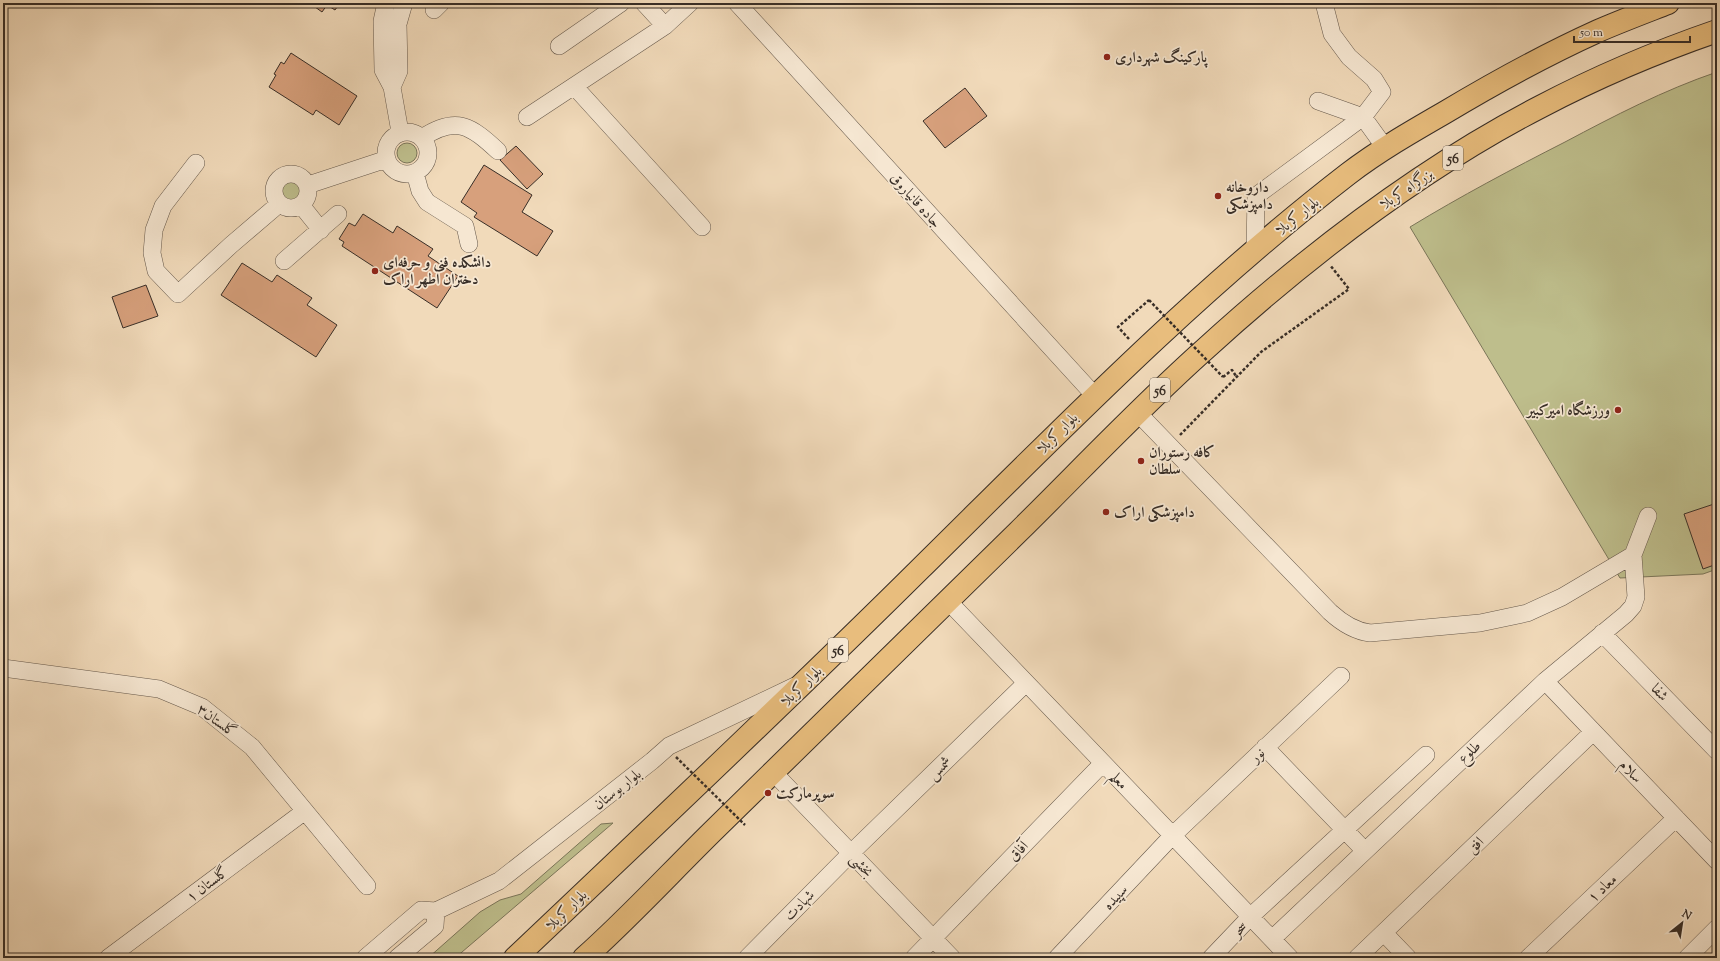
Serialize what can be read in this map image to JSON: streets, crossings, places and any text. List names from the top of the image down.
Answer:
{
  "streets": {
    "highway": ["56", "بزرگراه کربلا", "بلوار کربلا"],
    "street": [
      "جاده قانیاروق",
      "شفا",
      "گلستان۳",
      "طلوع",
      "نور",
      "شمس",
      "سلام",
      "معلم",
      "بلوار بوستان",
      "افق",
      "آفاق",
      "بخشی",
      "گلستان ۱",
      "معاد ۱",
      "سپیده",
      "شهادت",
      "سحر"
    ]
  },
  "crossings": [
    ["56", "بزرگراه کربلا"],
    ["56", "معلم"],
    ["56", "بخشی"],
    ["جاده قانیاروق", "بلوار کربلا"],
    ["بلوار کربلا", "بلوار بوستان"],
    ["شفا", "طلوع"],
    ["گلستان۳", "گلستان ۱"],
    ["طلوع", "سلام"],
    ["طلوع", "معلم"],
    ["نور", "معلم"],
    ["نور", "سپیده"],
    ["شمس", "معلم"],
    ["شمس", "بخشی"],
    ["شمس", "شهادت"],
    ["سلام", "افق"],
    ["سلام", "معاد ۱"],
    ["معلم", "آفاق"],
    ["معلم", "سپیده"],
    ["معلم", "سحر"],
    ["آفاق", "بخشی"],
    ["بخشی", "شهادت"]
  ],
  "places": [
    "پارکینگ شهرداری",
    "داروخانه دامپزشکی",
    "دانشکده فنی و حرفه‌ای دختران اطهر اراک",
    "ورزشگاه امیرکبیر",
    "کافه رستوران سلطان",
    "دامپزشکی اراک",
    "سوپرمارکت"
  ],
  "scale_bar": "50 m",
  "north": "top right"
}
